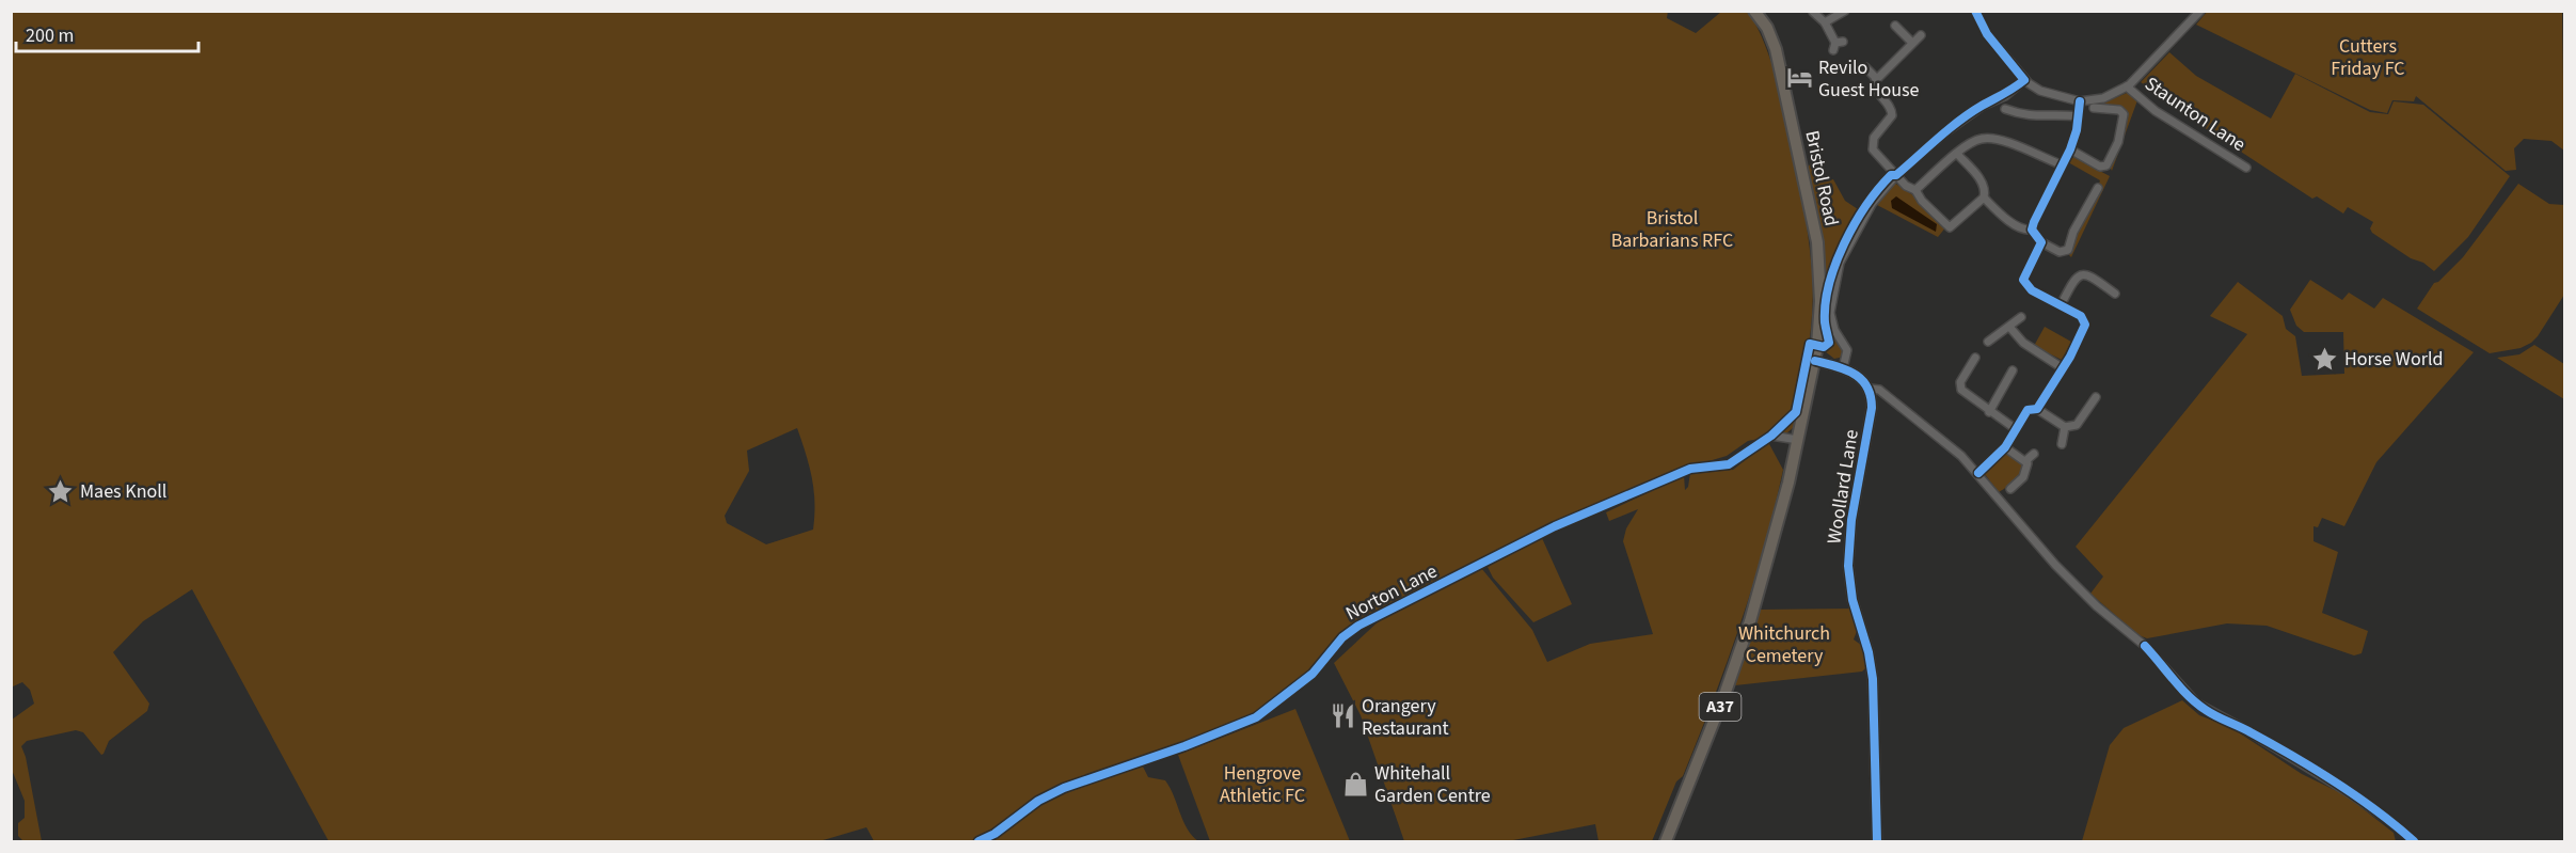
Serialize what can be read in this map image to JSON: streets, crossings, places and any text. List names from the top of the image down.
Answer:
{
  "streets": {
    "highway": ["Bristol Road", "A37"],
    "street": ["Staunton Lane", "Woollard Lane", "Norton Lane"]
  },
  "crossings": [
    ["Bristol Road", "A37"],
    ["Norton Lane", "A37"]
  ],
  "parks": [
    "Cutters Friday FC",
    "Bristol Barbarians RFC",
    "Whitchurch Cemetery",
    "Hengrove Athletic FC"
  ],
  "places": {
    "hotel": ["Revilo Guest House"],
    "place": ["Horse World", "Maes Knoll"],
    "restaurant": ["Orangery Restaurant"],
    "shop": ["Whitehall Garden Centre"]
  },
  "scale_bar": "200 m"
}
